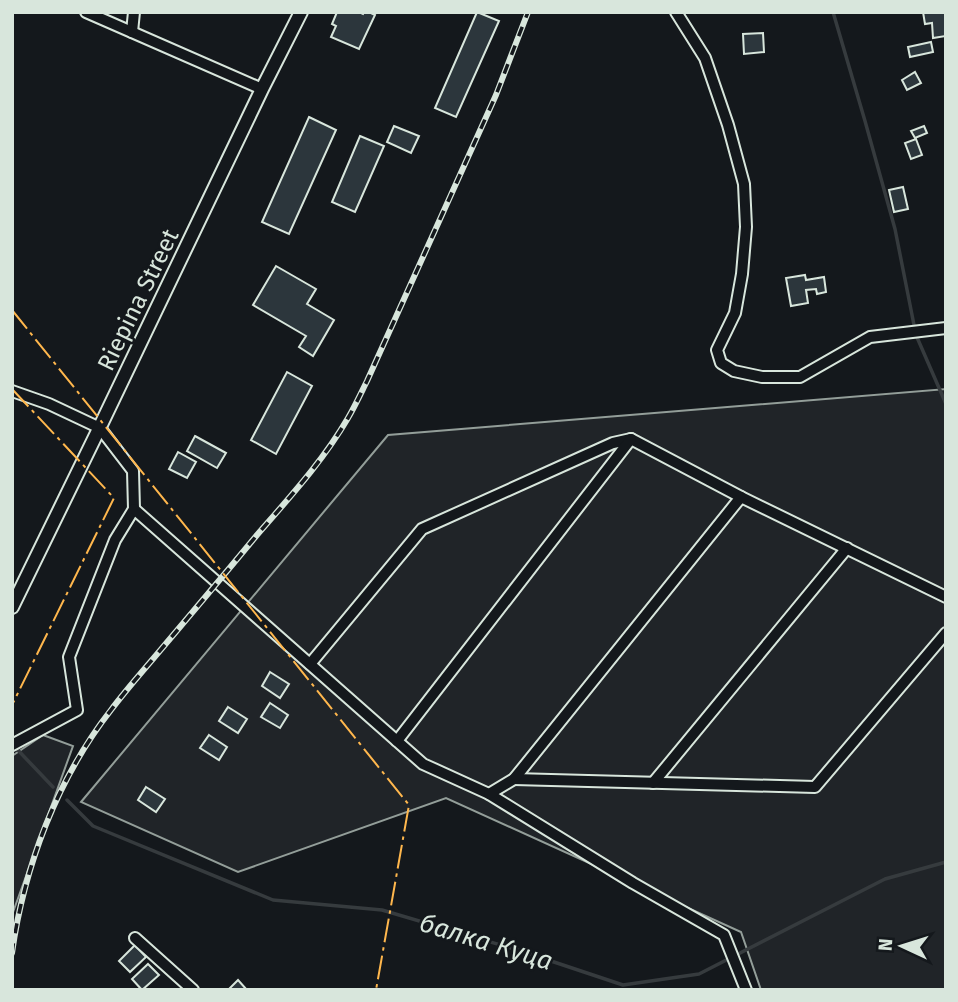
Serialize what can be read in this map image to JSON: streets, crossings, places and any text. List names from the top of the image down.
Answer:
{
  "streets": {
    "street": ["Riepina Street"]
  },
  "water": ["балка Куца"],
  "north": "left"
}
